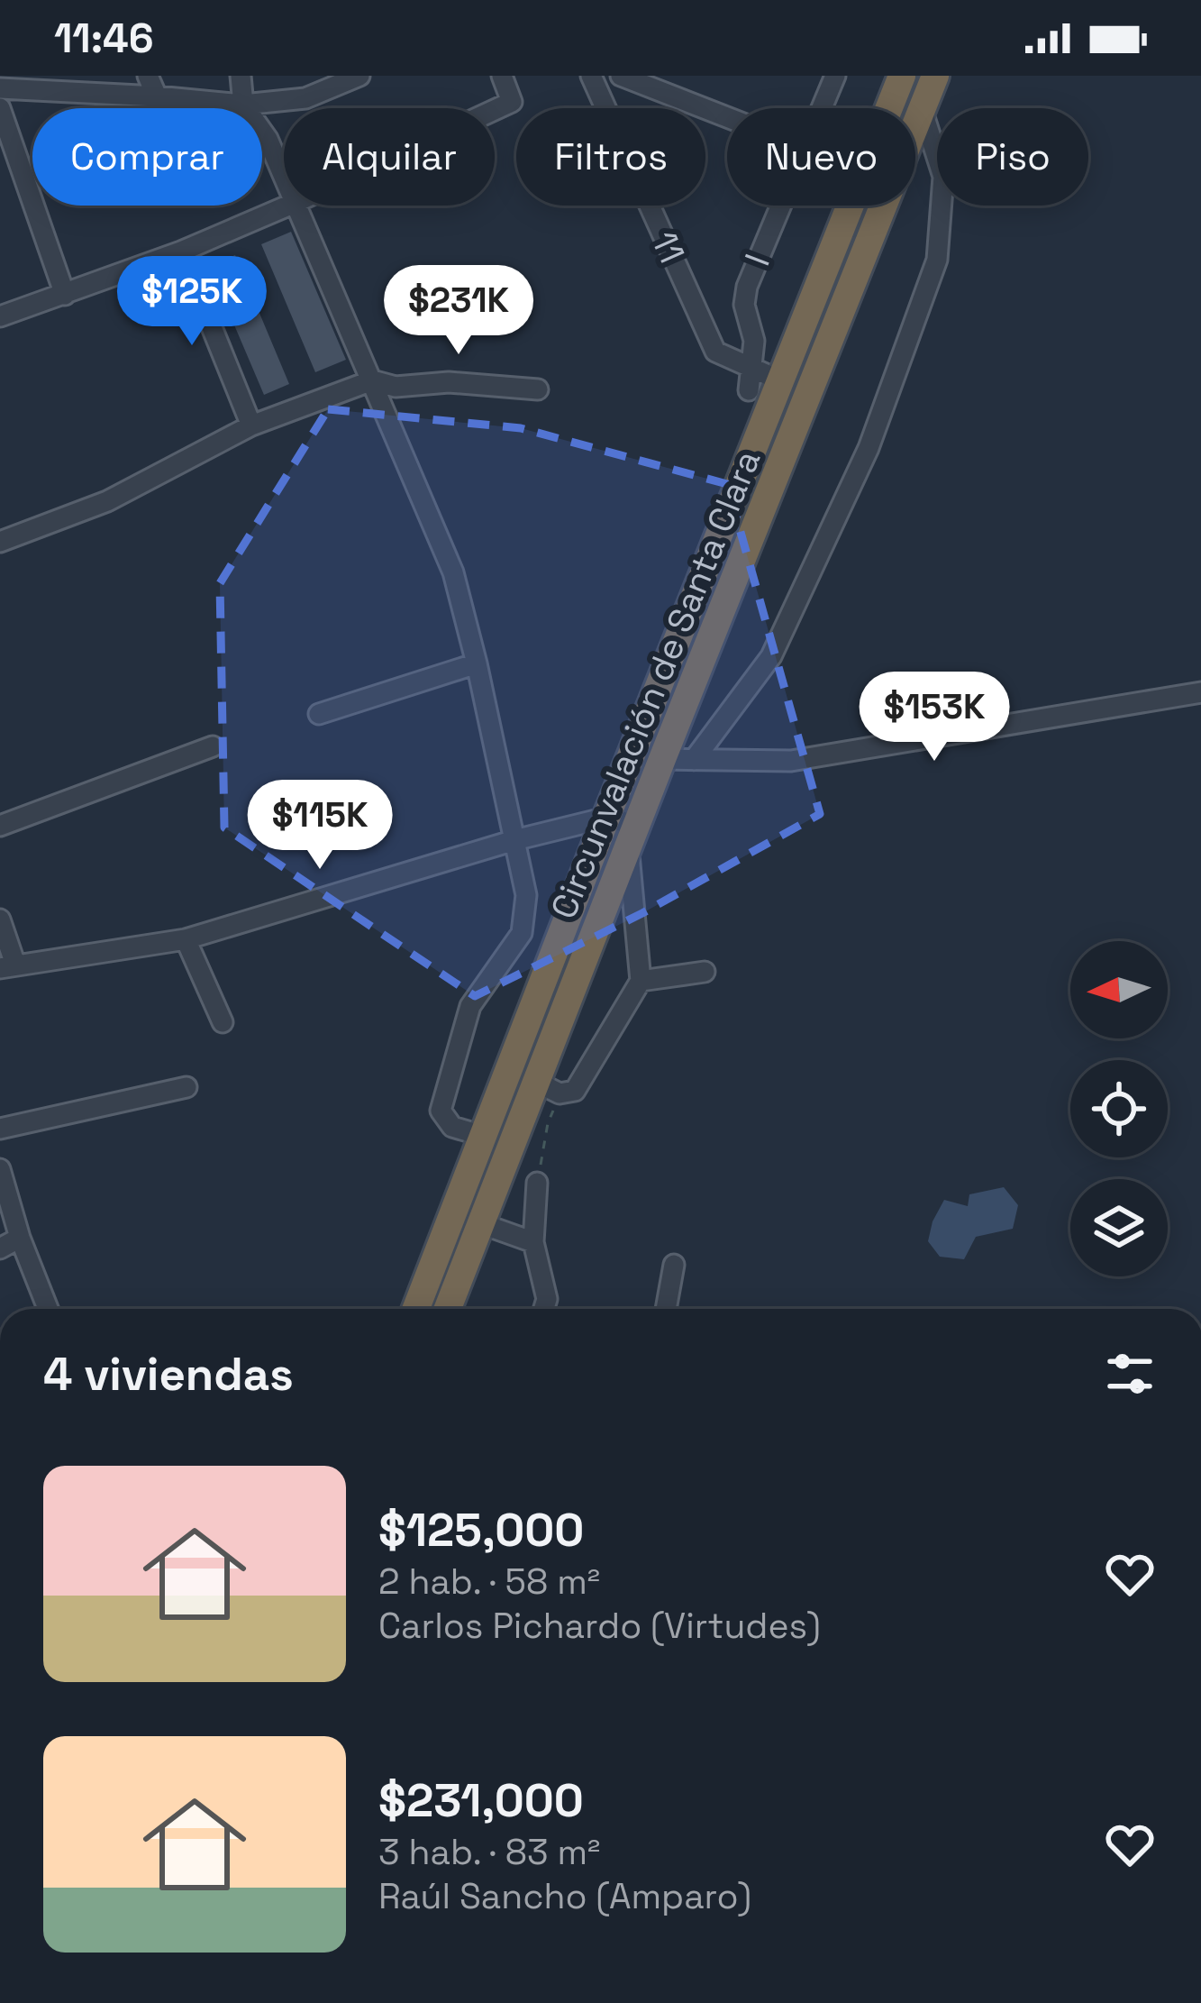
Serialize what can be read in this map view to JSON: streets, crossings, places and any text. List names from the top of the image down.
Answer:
{
  "streets": {
    "highway": ["Circunvalación de Santa Clara"],
    "street": ["11", "I"]
  },
  "crossings": [
    ["11", "I"],
    ["11", "Circunvalación de Santa Clara"]
  ],
  "north": "left",
  "page": {
    "status": "11:46",
    "chip": [
      "Comprar",
      "Alquilar",
      "Filtros",
      "Nuevo",
      "Piso"
    ],
    "price": [
      "$125K",
      "$231K",
      "$153K",
      "$115K"
    ],
    "heading": "4 viviendas",
    "list": [
      {
        "name": "$125,000",
        "note": "2 hab. · 58 m² · Carlos Pichardo (Virtudes)"
      },
      {
        "name": "$231,000",
        "note": "3 hab. · 83 m² · Raúl Sancho (Amparo)"
      }
    ]
  }
}
